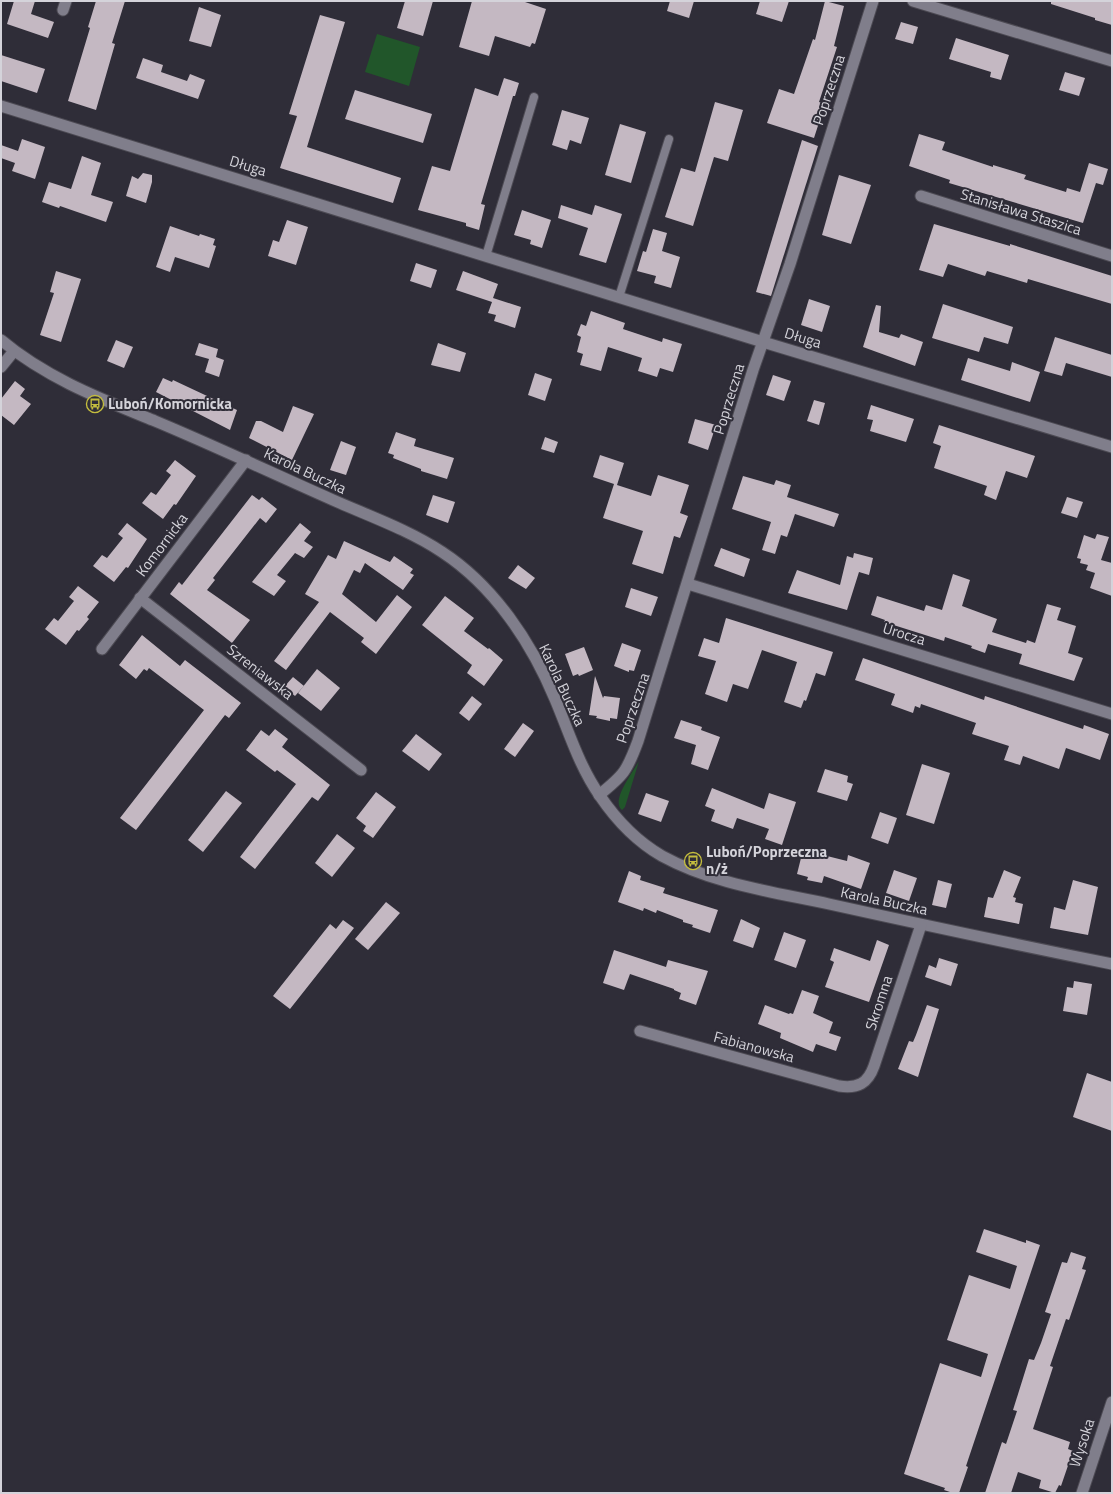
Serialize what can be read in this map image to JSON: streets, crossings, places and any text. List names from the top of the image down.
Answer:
{
  "streets": {
    "street": [
      "Poprzeczna",
      "Długa",
      "Stanisława Staszica",
      "Karola Buczka",
      "Komornicka",
      "Urocza",
      "Szreniawska",
      "Skromna",
      "Fabianowska",
      "Wysoka"
    ]
  },
  "crossings": [
    ["Poprzeczna", "Długa"],
    ["Poprzeczna", "Karola Buczka"],
    ["Poprzeczna", "Urocza"],
    ["Karola Buczka", "Komornicka"],
    ["Karola Buczka", "Skromna"],
    ["Komornicka", "Szreniawska"],
    ["Skromna", "Fabianowska"]
  ],
  "places": {
    "bus stop": ["Luboń/Komornicka", "Luboń/Poprzeczna n/ż"]
  }
}
